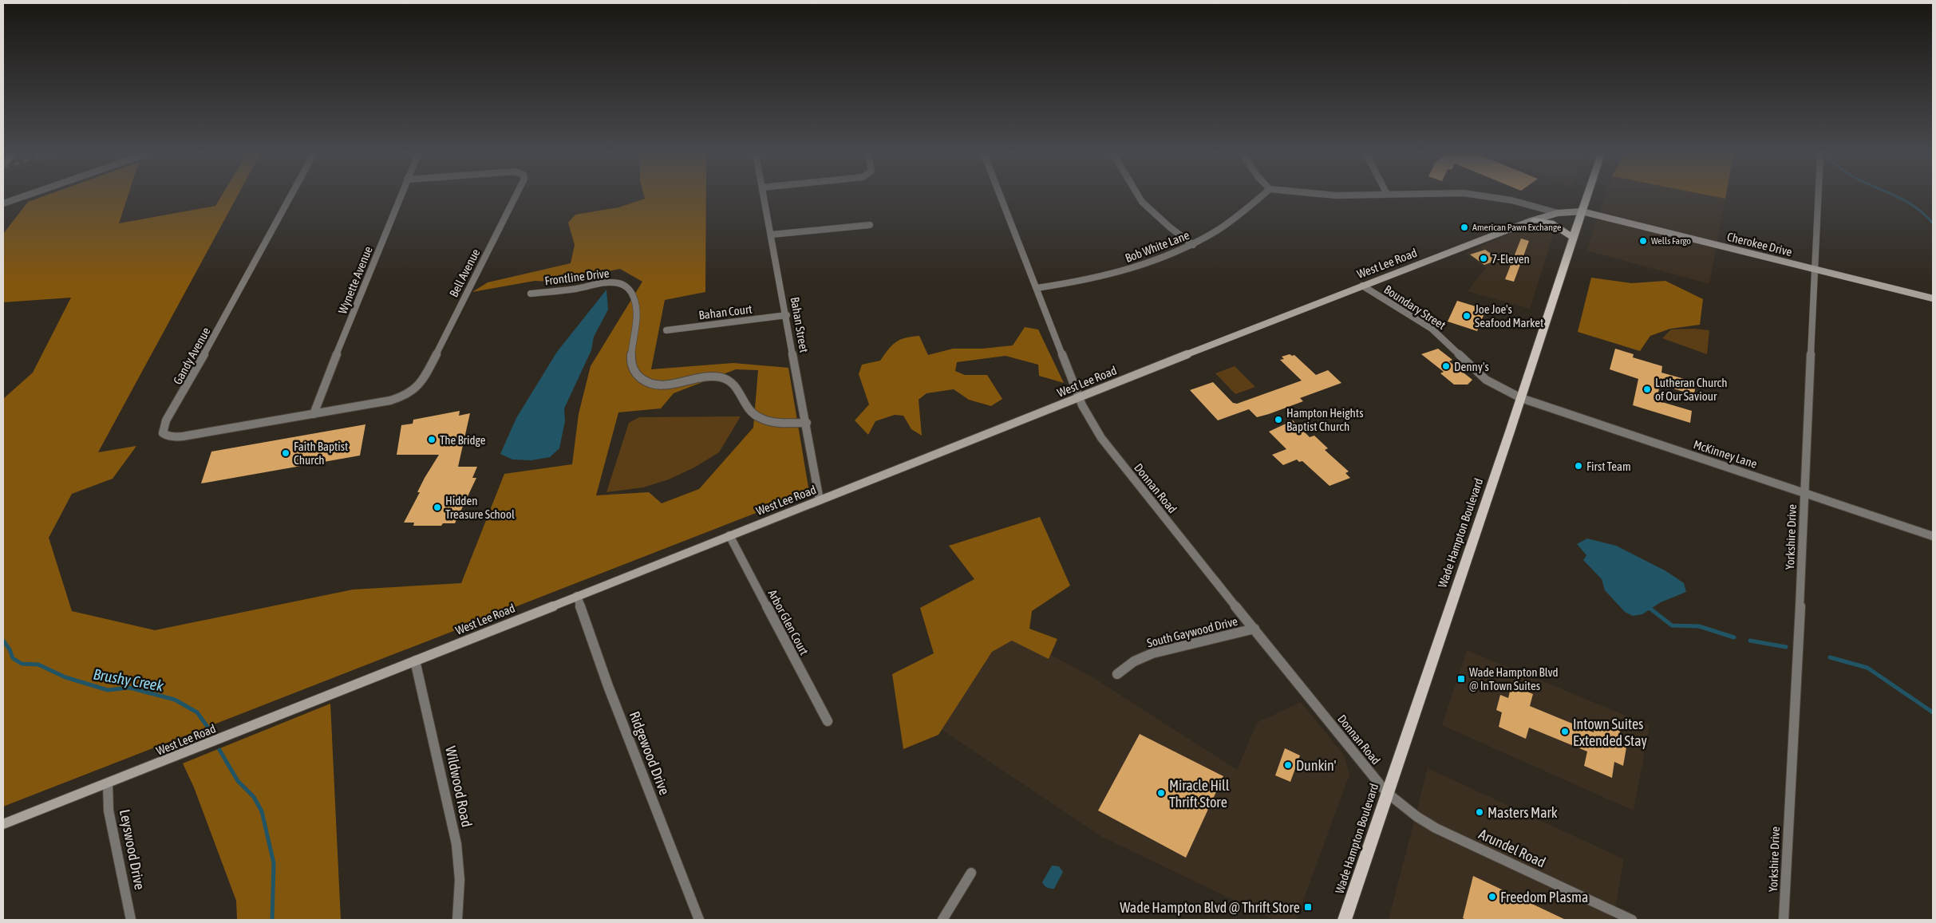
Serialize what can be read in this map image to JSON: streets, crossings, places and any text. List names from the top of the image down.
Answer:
{
  "streets": {
    "main road": ["Wade Hampton Boulevard"],
    "street": [
      "Cherokee Drive",
      "Bob White Lane",
      "West Lee Road",
      "Bell Avenue",
      "Frontline Drive",
      "Wynette Avenue",
      "Boundary Street",
      "Bahan Court",
      "Bahan Street",
      "Gandy Avenue",
      "McKinney Lane",
      "Donnan Road",
      "Yorkshire Drive",
      "Arbor Glen Court",
      "South Gaywood Drive",
      "Ridgewood Drive",
      "Wildwood Road",
      "Arundel Road",
      "Leyswood Drive"
    ]
  },
  "crossings": [
    ["Cherokee Drive", "West Lee Road"],
    ["Cherokee Drive", "Wade Hampton Boulevard"],
    ["Cherokee Drive", "Yorkshire Drive"],
    ["Bob White Lane", "Donnan Road"],
    ["West Lee Road", "Boundary Street"],
    ["West Lee Road", "Bahan Street"],
    ["West Lee Road", "Donnan Road"],
    ["West Lee Road", "Wade Hampton Boulevard"],
    ["West Lee Road", "Arbor Glen Court"],
    ["West Lee Road", "Ridgewood Drive"],
    ["West Lee Road", "Wildwood Road"],
    ["West Lee Road", "Leyswood Drive"],
    ["Bell Avenue", "Wynette Avenue"],
    ["Bell Avenue", "Gandy Avenue"],
    ["Frontline Drive", "Bahan Street"],
    ["Wynette Avenue", "Gandy Avenue"],
    ["Boundary Street", "McKinney Lane"],
    ["Boundary Street", "Wade Hampton Boulevard"],
    ["Bahan Court", "Bahan Street"],
    ["McKinney Lane", "Wade Hampton Boulevard"],
    ["McKinney Lane", "Yorkshire Drive"],
    ["Donnan Road", "Wade Hampton Boulevard"],
    ["Donnan Road", "South Gaywood Drive"],
    ["Donnan Road", "Arundel Road"],
    ["Wade Hampton Boulevard", "Arundel Road"]
  ],
  "water": ["Brushy Creek"],
  "places": {
    "other": [
      "American Pawn Exchange",
      "Wells Fargo",
      "7-Eleven",
      "Joe Joe's Seafood Market",
      "Denny's",
      "Lutheran Church of Our Saviour",
      "Hampton Heights Baptist Church",
      "The Bridge",
      "Faith Baptist Church",
      "First Team",
      "Hidden Treasure School",
      "Intown Suites Extended Stay",
      "Dunkin'",
      "Miracle Hill Thrift Store",
      "Masters Mark",
      "Freedom Plasma"
    ],
    "transit": ["Wade Hampton Blvd @ InTown Suites", "Wade Hampton Blvd @ Thrift Store"]
  }
}
